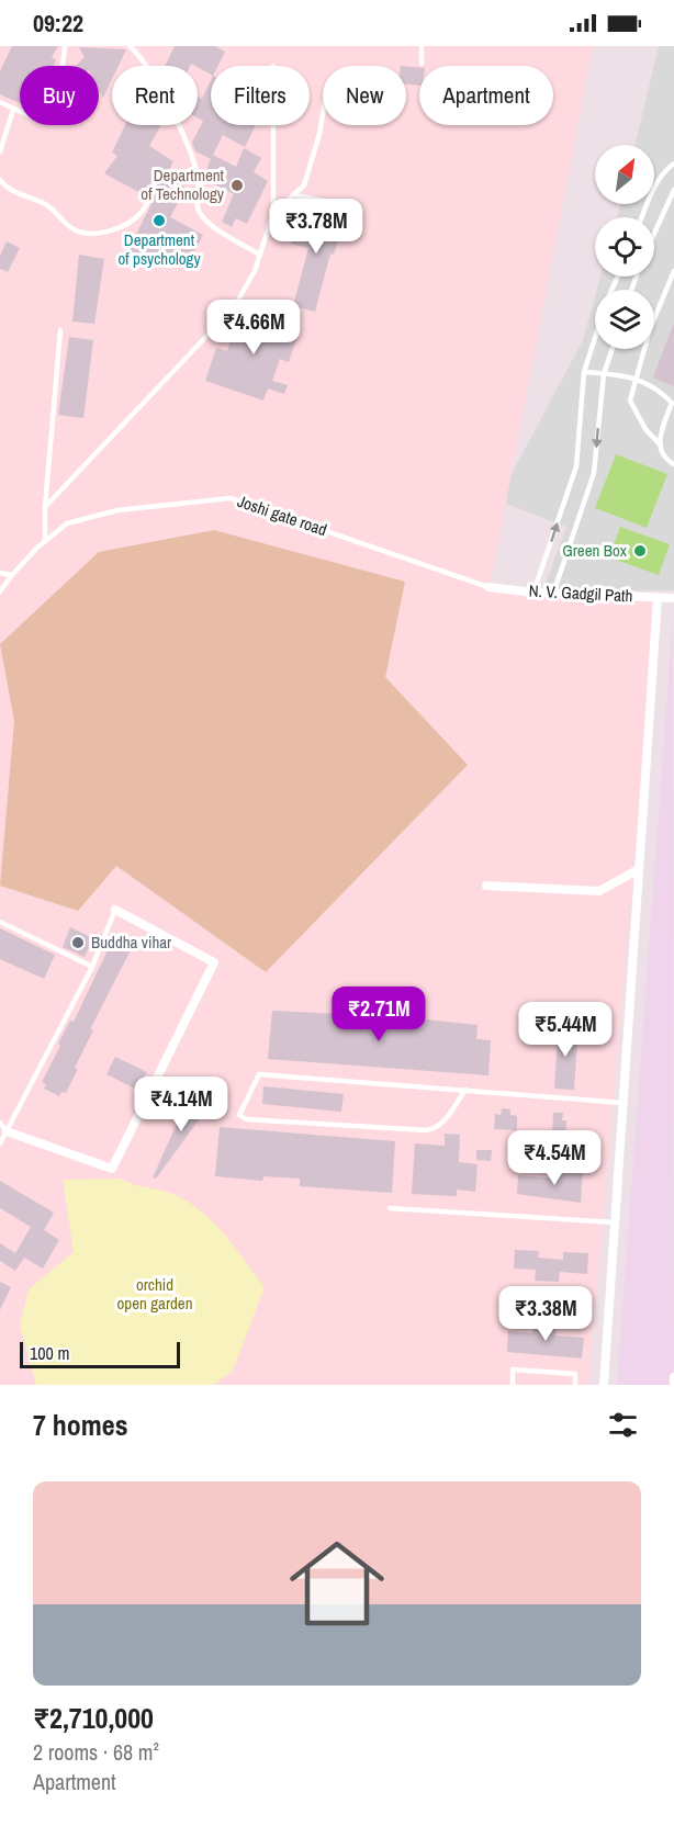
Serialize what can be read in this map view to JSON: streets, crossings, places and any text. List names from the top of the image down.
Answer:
{
  "streets": {
    "street": ["N. V. Gadgil Path"],
    "lane": ["Joshi gate road"]
  },
  "crossings": [
    ["Joshi gate road", "N. V. Gadgil Path"]
  ],
  "parks": ["orchid open garden"],
  "places": [
    "Department of Technology",
    "Department of psychology",
    "Green Box",
    "Buddha vihar"
  ],
  "scale_bar": "100 m",
  "north": "top right",
  "page": {
    "status": "09:22",
    "chip": [
      "Buy",
      "Rent",
      "Filters",
      "New",
      "Apartment"
    ],
    "price": [
      "₹3.78M",
      "₹4.66M",
      "₹2.71M",
      "₹5.44M",
      "₹4.14M",
      "₹4.54M",
      "₹3.38M"
    ],
    "scale": "100 m",
    "heading": "7 homes",
    "list": [
      {
        "name": "₹2,710,000",
        "note": "2 rooms · 68 m² · Apartment"
      }
    ]
  }
}
